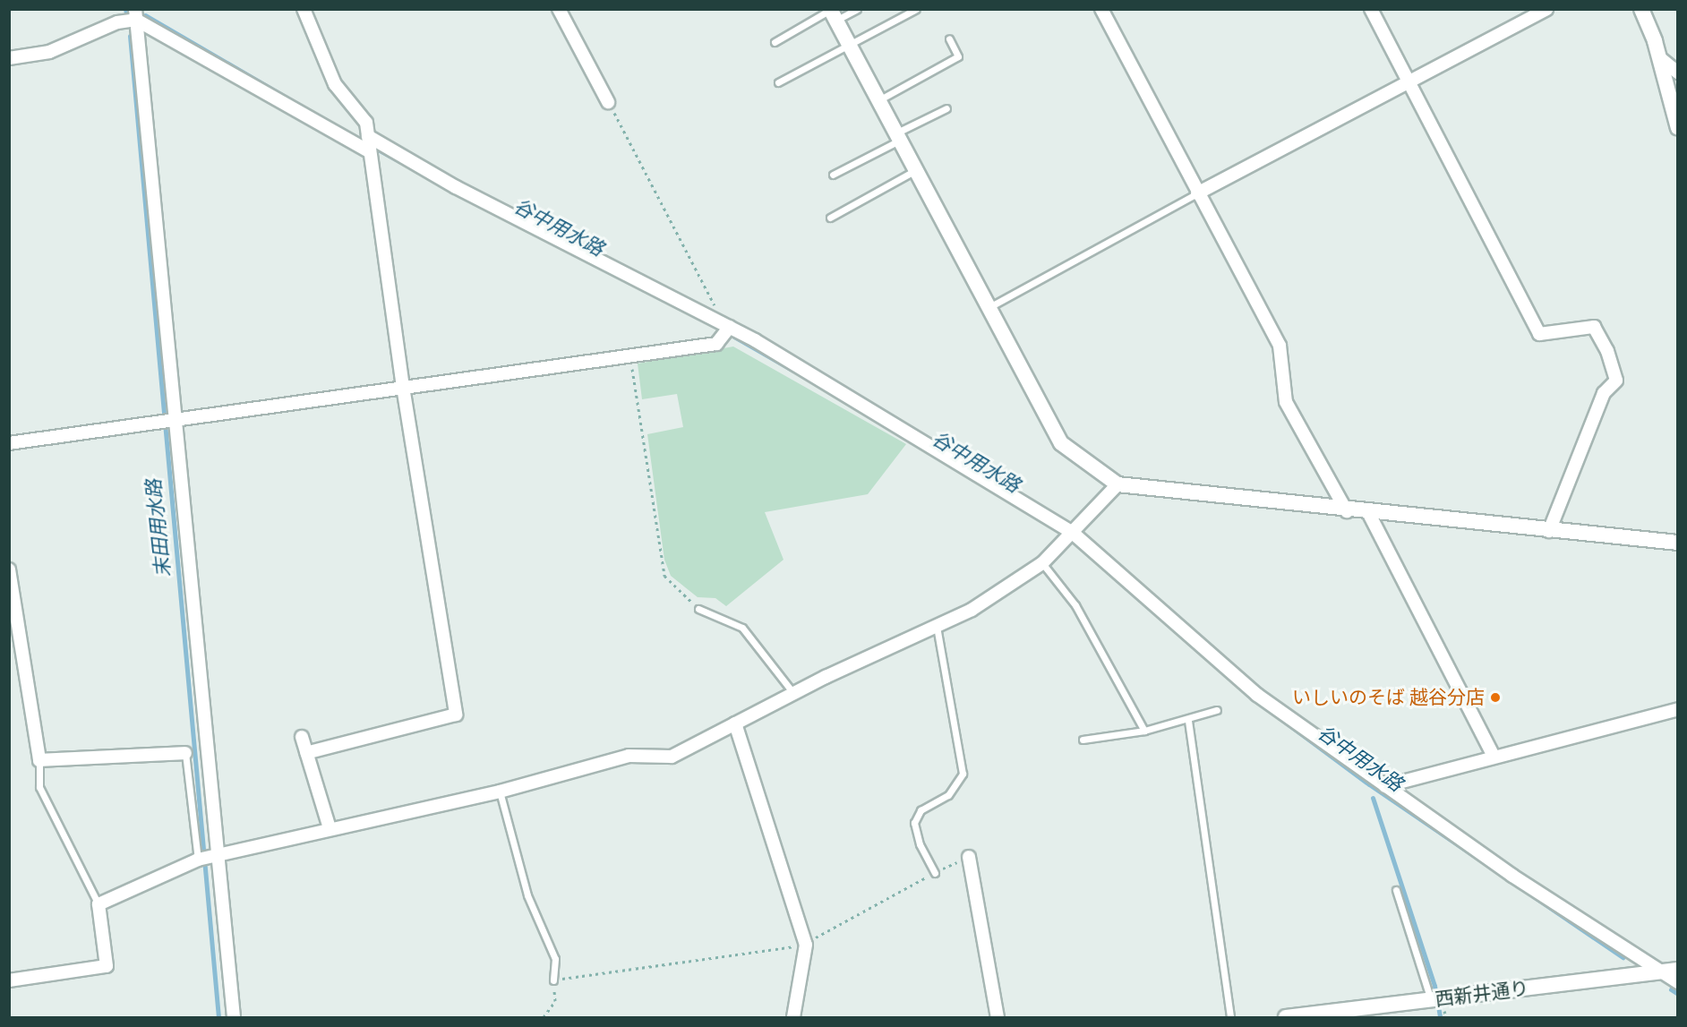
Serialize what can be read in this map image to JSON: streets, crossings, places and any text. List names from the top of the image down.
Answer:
{
  "streets": {
    "street": ["西新井通り"]
  },
  "water": ["谷中用水路", "末田用水路"],
  "places": ["いしいのそば 越谷分店"]
}
